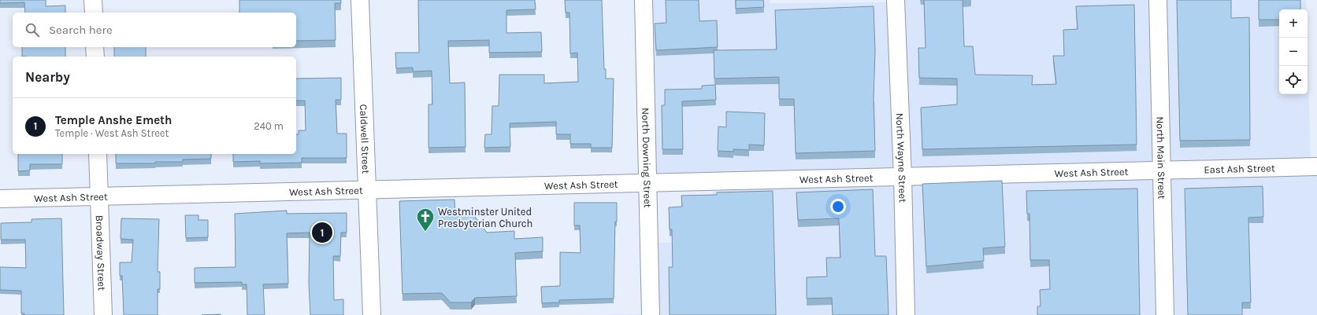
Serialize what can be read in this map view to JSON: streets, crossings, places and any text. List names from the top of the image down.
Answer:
{
  "streets": {
    "street": [
      "Caldwell Street",
      "North Downing Street",
      "North Wayne Street",
      "North Main Street",
      "East Ash Street",
      "West Ash Street",
      "Broadway Street"
    ]
  },
  "crossings": [
    ["Caldwell Street", "West Ash Street"],
    ["North Downing Street", "West Ash Street"],
    ["North Wayne Street", "West Ash Street"],
    ["North Main Street", "East Ash Street"],
    ["North Main Street", "West Ash Street"],
    ["East Ash Street", "West Ash Street"],
    ["West Ash Street", "Broadway Street"]
  ],
  "places": {
    "church": ["Westminster United Presbyterian Church"]
  },
  "page": {
    "map_buttons": ["+", "−"],
    "search": "Search here",
    "heading": "Nearby",
    "list": [
      {
        "mark": "1",
        "name": "Temple Anshe Emeth",
        "note": "Temple · West Ash Street",
        "value": "240 m"
      }
    ],
    "pins": "1"
  }
}
